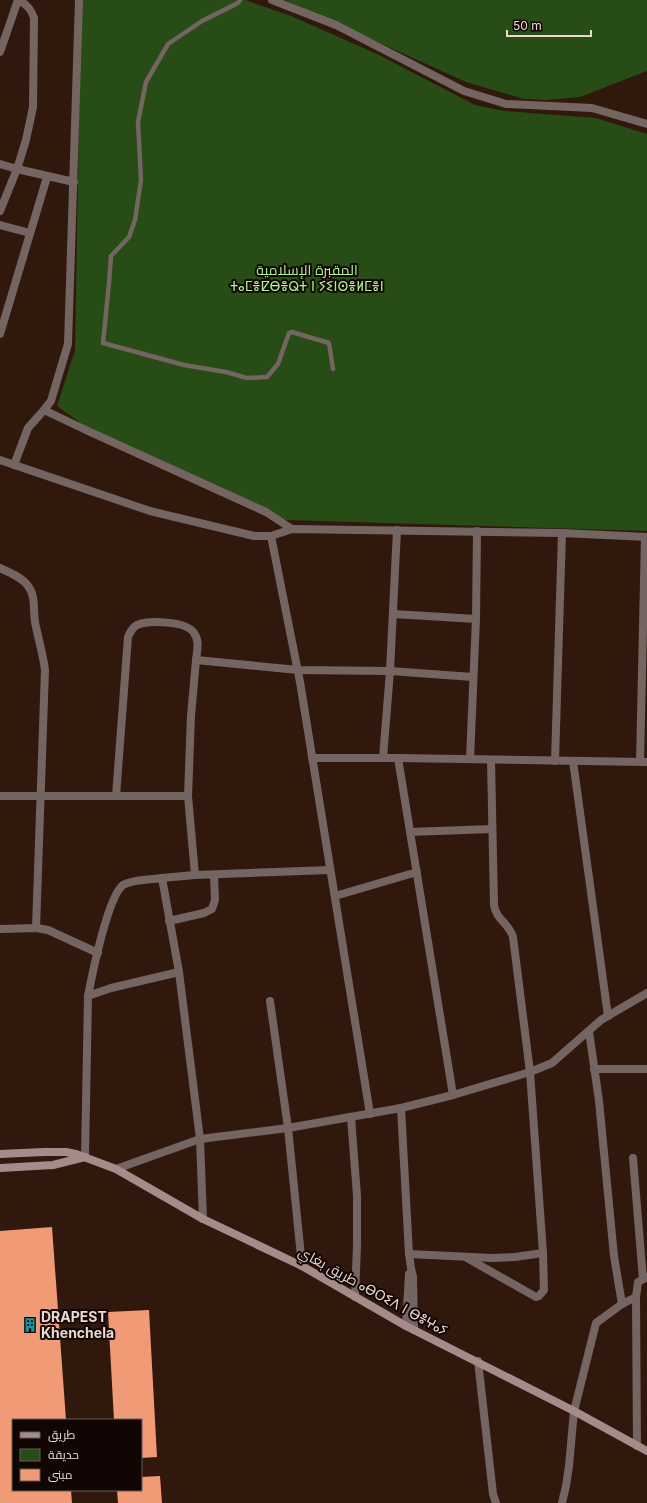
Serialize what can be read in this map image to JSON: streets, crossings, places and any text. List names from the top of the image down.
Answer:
{
  "streets": {
    "main road": ["طريق بغاي ⴰⴱⵔⵉⴷ ⵏ ⴱⴻⵖⴰⵢ"]
  },
  "parks": ["المقبرة الإسلامية ⵜⴰⵎⴻⵇⴱⴻⵕⵜ ⵏ ⵢⵉⵏⵙⴻⵍⵎⴻⵏ"],
  "places": {
    "building": ["DRAPEST Khenchela"]
  },
  "legend": ["طريق", "حديقة", "مبنى"],
  "scale_bar": "50 m"
}
